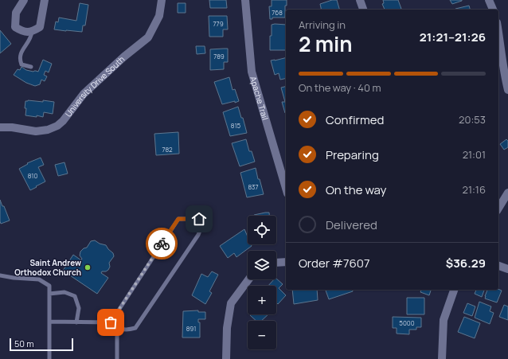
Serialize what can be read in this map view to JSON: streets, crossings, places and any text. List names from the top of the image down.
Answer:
{
  "streets": {
    "street": ["University Drive South", "Apache Trail"]
  },
  "places": ["Saint Andrew Orthodox Church"],
  "house_numbers": [
    "768",
    "779",
    "789",
    "815",
    "782",
    "810",
    "837",
    "5000",
    "891"
  ],
  "scale_bar": "50 m",
  "page": {
    "heading": ["2 min", "Arriving in", "21:21–21:26"],
    "panel": ["Order #7607", "$36.29"],
    "bar": "On the way · 40 m",
    "list": [
      ["Confirmed", "20:53"],
      ["Preparing", "21:01"],
      ["On the way", "21:16"],
      "Delivered"
    ],
    "map_buttons": ["+", "−"],
    "scale": "50 m"
  }
}
